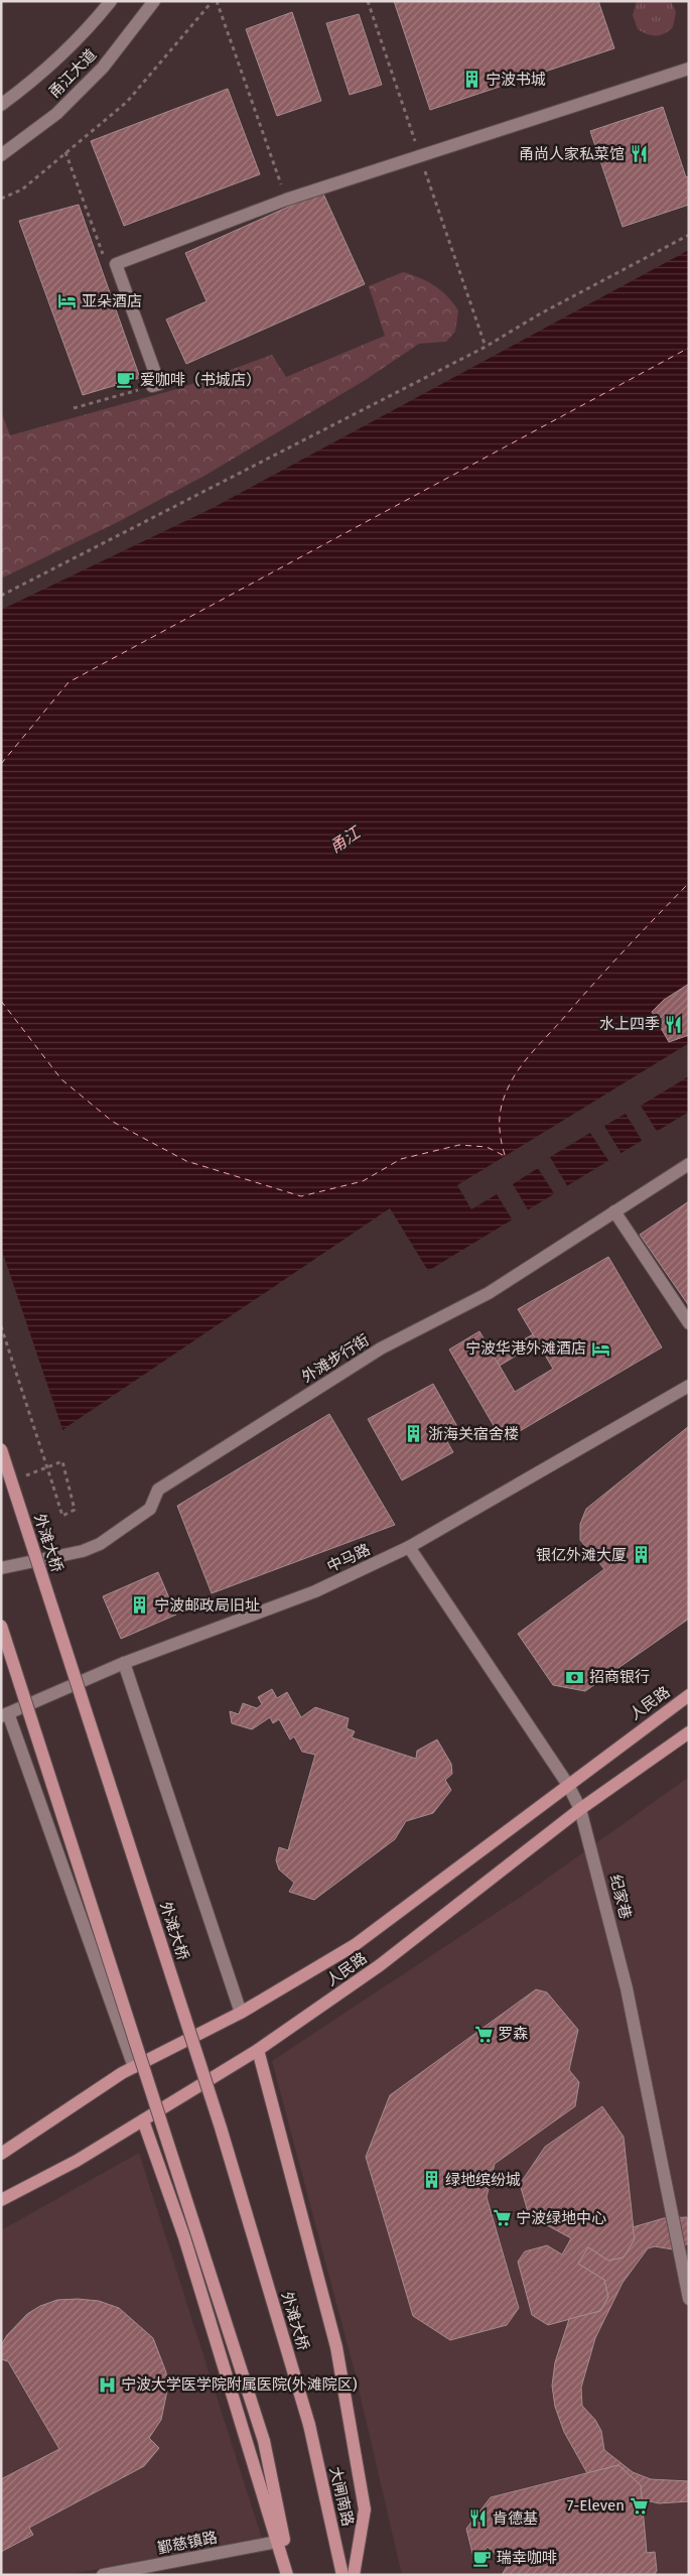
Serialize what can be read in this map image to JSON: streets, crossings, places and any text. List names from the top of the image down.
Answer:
{
  "streets": {
    "main road": ["外滩大桥", "人民路", "大闸南路"],
    "street": [
      "甬江大道",
      "外滩步行街",
      "中马路",
      "纪家巷",
      "鄞慈镇路"
    ]
  },
  "crossings": [
    ["外滩大桥", "大闸南路"],
    ["中马路", "纪家巷"],
    ["人民路", "纪家巷"]
  ],
  "water": ["甬江"],
  "places": {
    "building": [
      "宁波书城",
      "浙海关宿舍楼",
      "银亿外滩大厦",
      "宁波邮政局旧址",
      "绿地缤纷城"
    ],
    "restaurant": ["甬尚人家私菜馆", "水上四季", "肯德基"],
    "hotel": ["亚朵酒店", "宁波华港外滩酒店"],
    "cafe": ["爱咖啡（书城店）", "瑞幸咖啡"],
    "bank": ["招商银行"],
    "supermarket": ["罗森", "宁波绿地中心", "7-Eleven"],
    "hospital": ["宁波大学医学院附属医院(外滩院区)"]
  }
}
